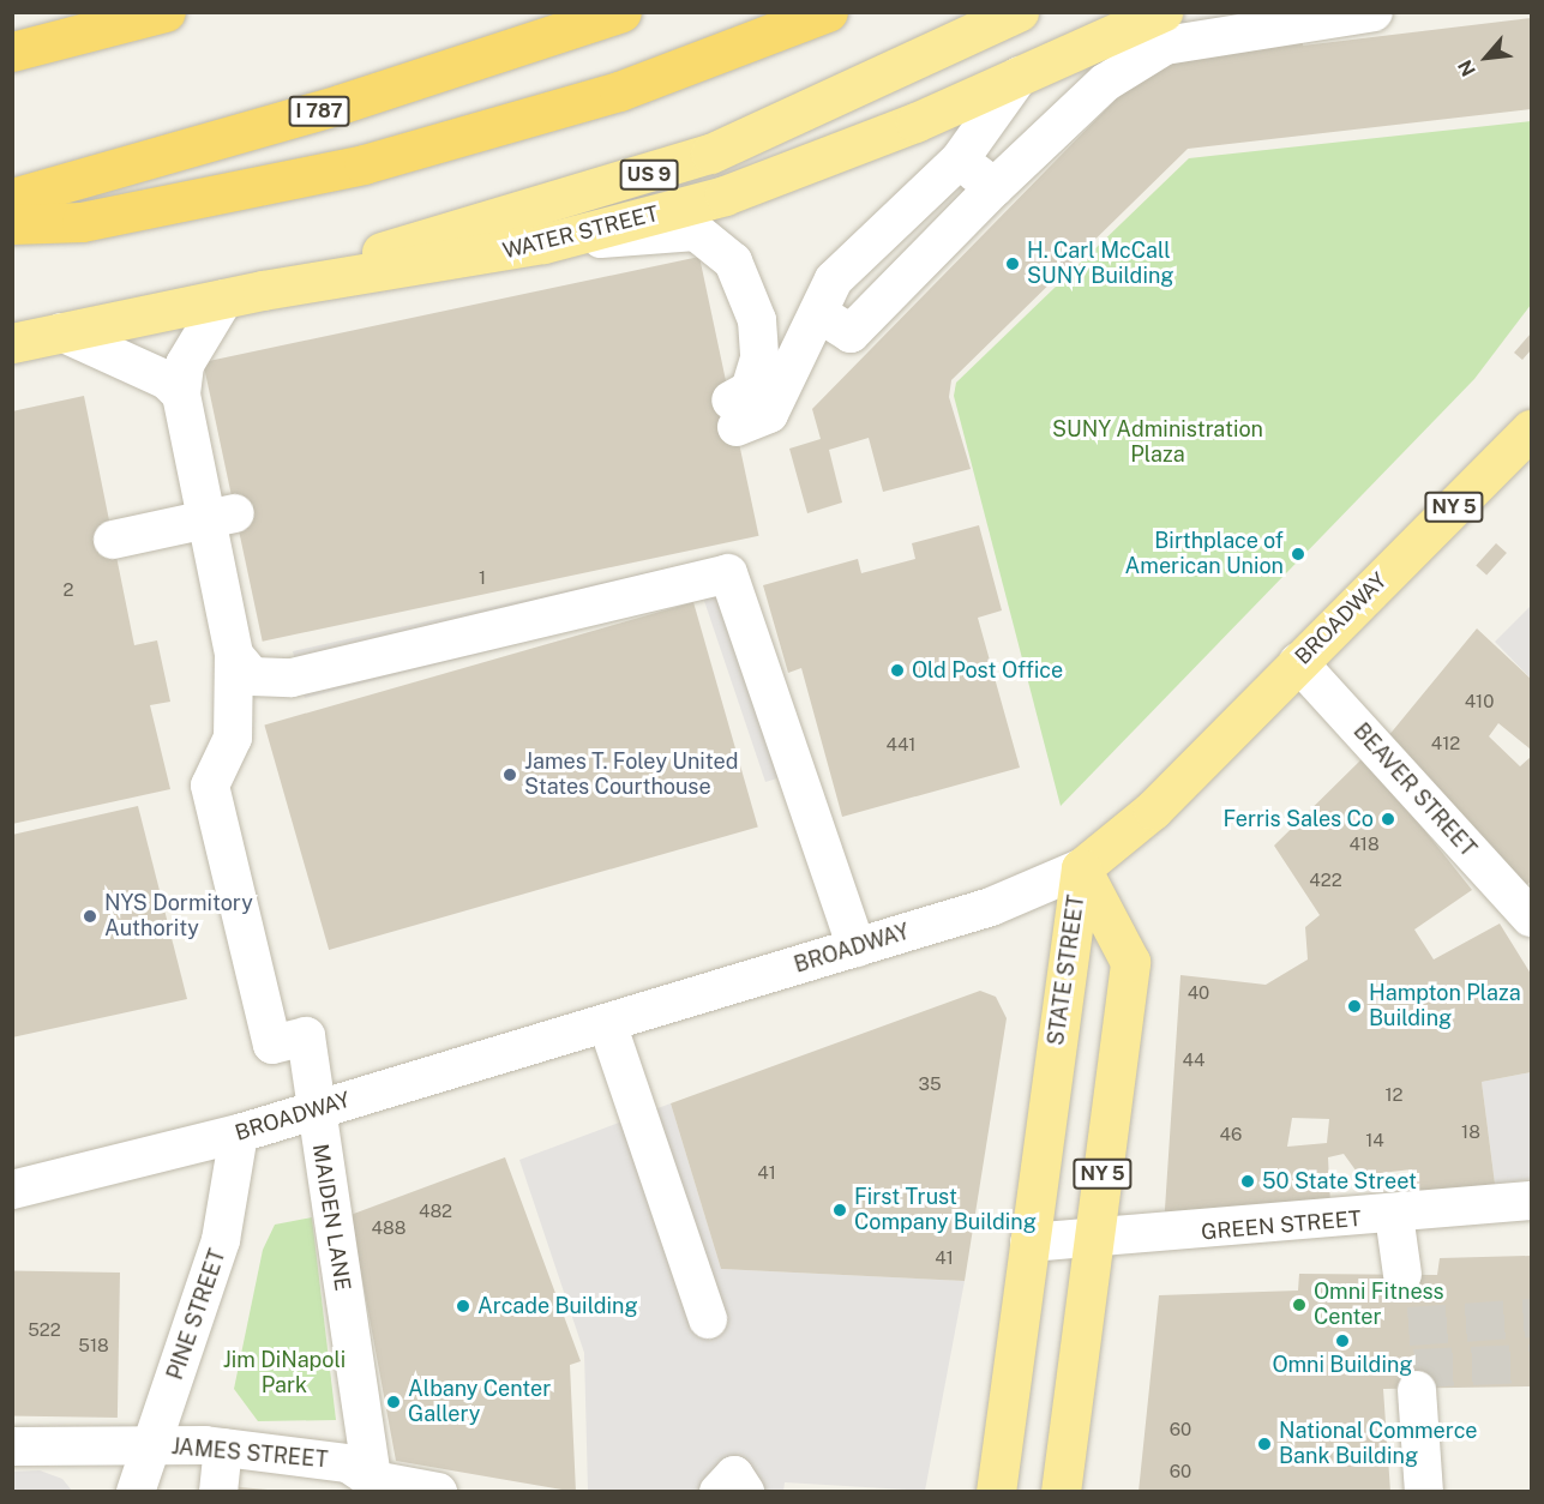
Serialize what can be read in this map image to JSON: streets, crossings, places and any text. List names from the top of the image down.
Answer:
{
  "streets": {
    "highway": ["I 787"],
    "main road": [
      "US 9",
      "WATER STREET",
      "NY 5",
      "BROADWAY",
      "STATE STREET"
    ],
    "street": [
      "BEAVER STREET",
      "MAIDEN LANE",
      "GREEN STREET",
      "PINE STREET",
      "JAMES STREET"
    ]
  },
  "crossings": [
    ["US 9", "WATER STREET"],
    ["BROADWAY", "BEAVER STREET"],
    ["BROADWAY", "STATE STREET"],
    ["BROADWAY", "MAIDEN LANE"],
    ["BROADWAY", "PINE STREET"],
    ["STATE STREET", "GREEN STREET"],
    ["MAIDEN LANE", "JAMES STREET"],
    ["PINE STREET", "JAMES STREET"]
  ],
  "parks": ["SUNY Administration Plaza", "Jim DiNapoli Park"],
  "places": [
    "H. Carl McCall SUNY Building",
    "Birthplace of American Union",
    "Old Post Office",
    "James T. Foley United States Courthouse",
    "Ferris Sales Co",
    "NYS Dormitory Authority",
    "Hampton Plaza Building",
    "50 State Street",
    "First Trust Company Building",
    "Omni Fitness Center",
    "Arcade Building",
    "Omni Building",
    "Albany Center Gallery",
    "National Commerce Bank Building"
  ],
  "house_numbers": [
    "1",
    "2",
    "410",
    "412",
    "441",
    "418",
    "422",
    "40",
    "44",
    "35",
    "12",
    "18",
    "46",
    "14",
    "41",
    "482",
    "488",
    "41",
    "522",
    "518",
    "60",
    "60"
  ],
  "north": "bottom left"
}
